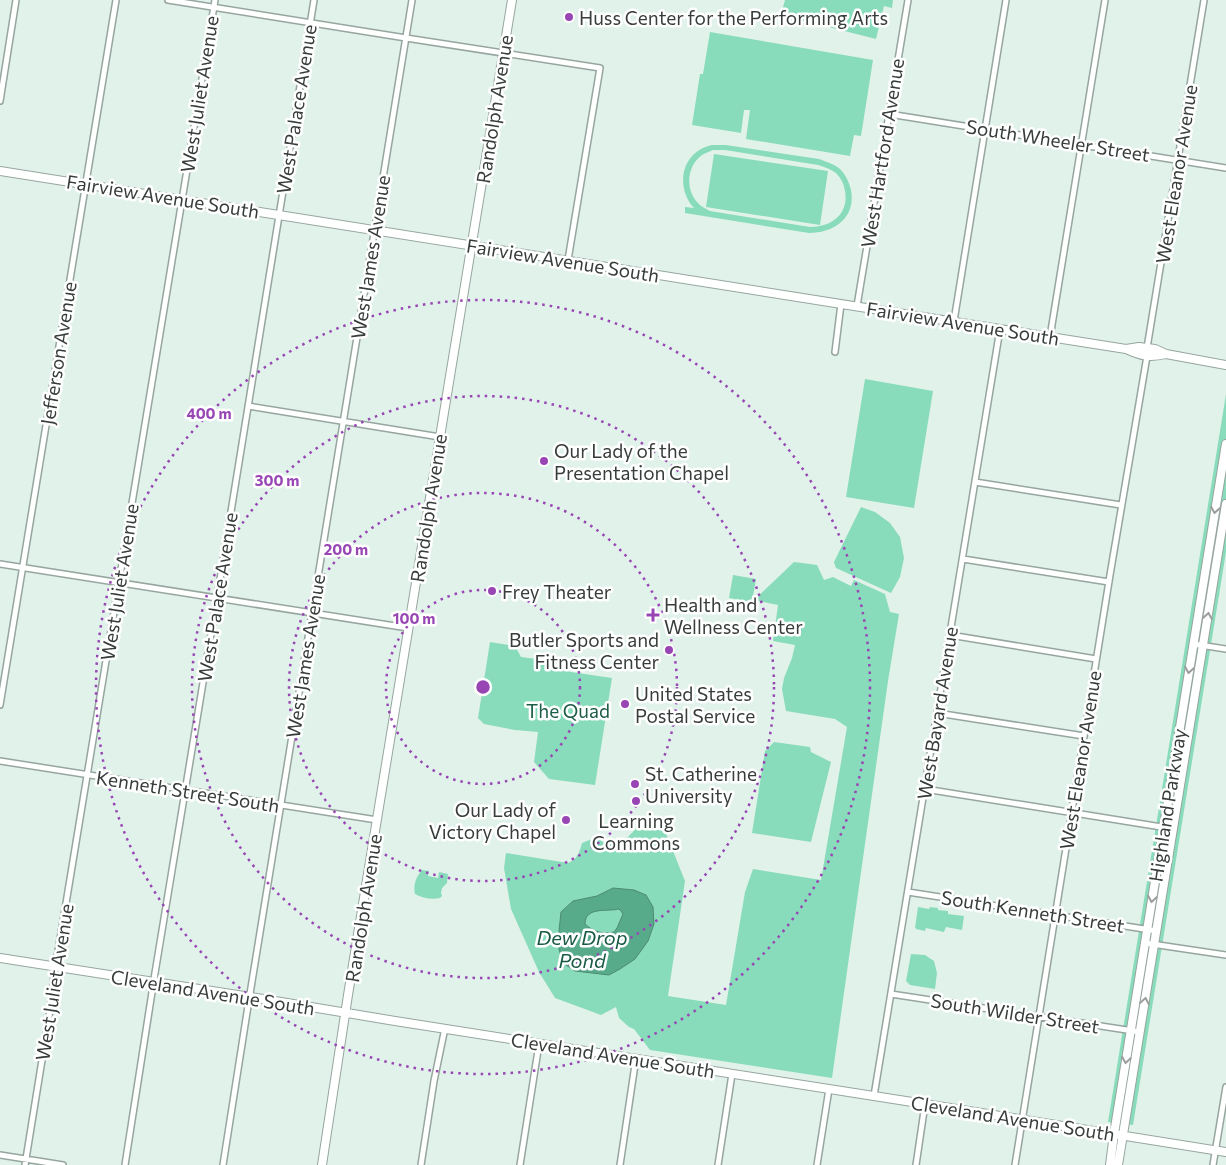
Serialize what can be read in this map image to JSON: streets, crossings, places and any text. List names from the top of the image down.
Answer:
{
  "streets": {
    "street": [
      "West Juliet Avenue",
      "West Palace Avenue",
      "Randolph Avenue",
      "South Wheeler Street",
      "West Hartford Avenue",
      "West Eleanor Avenue",
      "Fairview Avenue South",
      "West James Avenue",
      "Jefferson Avenue",
      "West Bayard Avenue",
      "Kenneth Street South",
      "Highland Parkway",
      "South Kenneth Street",
      "Cleveland Avenue South",
      "South Wilder Street"
    ]
  },
  "crossings": [
    ["West Juliet Avenue", "Fairview Avenue South"],
    ["West Juliet Avenue", "Kenneth Street South"],
    ["West Juliet Avenue", "Cleveland Avenue South"],
    ["West Palace Avenue", "Fairview Avenue South"],
    ["West Palace Avenue", "Kenneth Street South"],
    ["West Palace Avenue", "Cleveland Avenue South"],
    ["Randolph Avenue", "Fairview Avenue South"],
    ["Randolph Avenue", "Kenneth Street South"],
    ["Randolph Avenue", "Cleveland Avenue South"],
    ["South Wheeler Street", "West Hartford Avenue"],
    ["South Wheeler Street", "West Eleanor Avenue"],
    ["West Hartford Avenue", "Fairview Avenue South"],
    ["West Eleanor Avenue", "Fairview Avenue South"],
    ["West Eleanor Avenue", "South Kenneth Street"],
    ["West Eleanor Avenue", "Cleveland Avenue South"],
    ["West Eleanor Avenue", "South Wilder Street"],
    ["Fairview Avenue South", "West James Avenue"],
    ["Fairview Avenue South", "Jefferson Avenue"],
    ["Fairview Avenue South", "West Bayard Avenue"],
    ["West James Avenue", "Kenneth Street South"],
    ["West James Avenue", "Cleveland Avenue South"],
    ["West Bayard Avenue", "South Kenneth Street"],
    ["West Bayard Avenue", "Cleveland Avenue South"],
    ["West Bayard Avenue", "South Wilder Street"],
    ["Highland Parkway", "South Kenneth Street"],
    ["Highland Parkway", "Cleveland Avenue South"],
    ["Highland Parkway", "South Wilder Street"]
  ],
  "water": ["Dew Drop Pond"],
  "parks": ["The Quad"],
  "places": {
    "other": [
      "Huss Center for the Performing Arts",
      "Our Lady of the Presentation Chapel",
      "Frey Theater",
      "Butler Sports and Fitness Center",
      "United States Postal Service",
      "St. Catherine University",
      "Learning Commons",
      "Our Lady of Victory Chapel"
    ],
    "health": ["Health and Wellness Center"]
  },
  "rings": [
    "400 m",
    "300 m",
    "200 m",
    "100 m"
  ]
}
